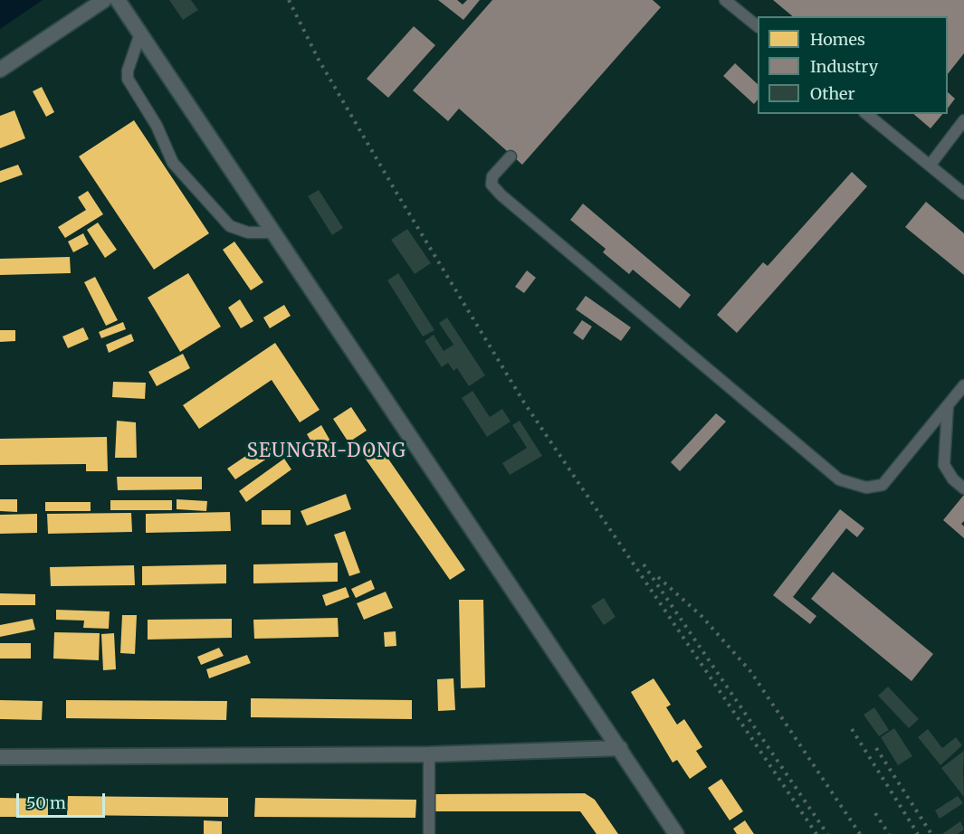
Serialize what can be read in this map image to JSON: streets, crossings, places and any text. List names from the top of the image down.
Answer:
{
  "districts": ["SEUNGRI-DONG"],
  "legend": ["Homes", "Industry", "Other"],
  "scale_bar": "50 m"
}
